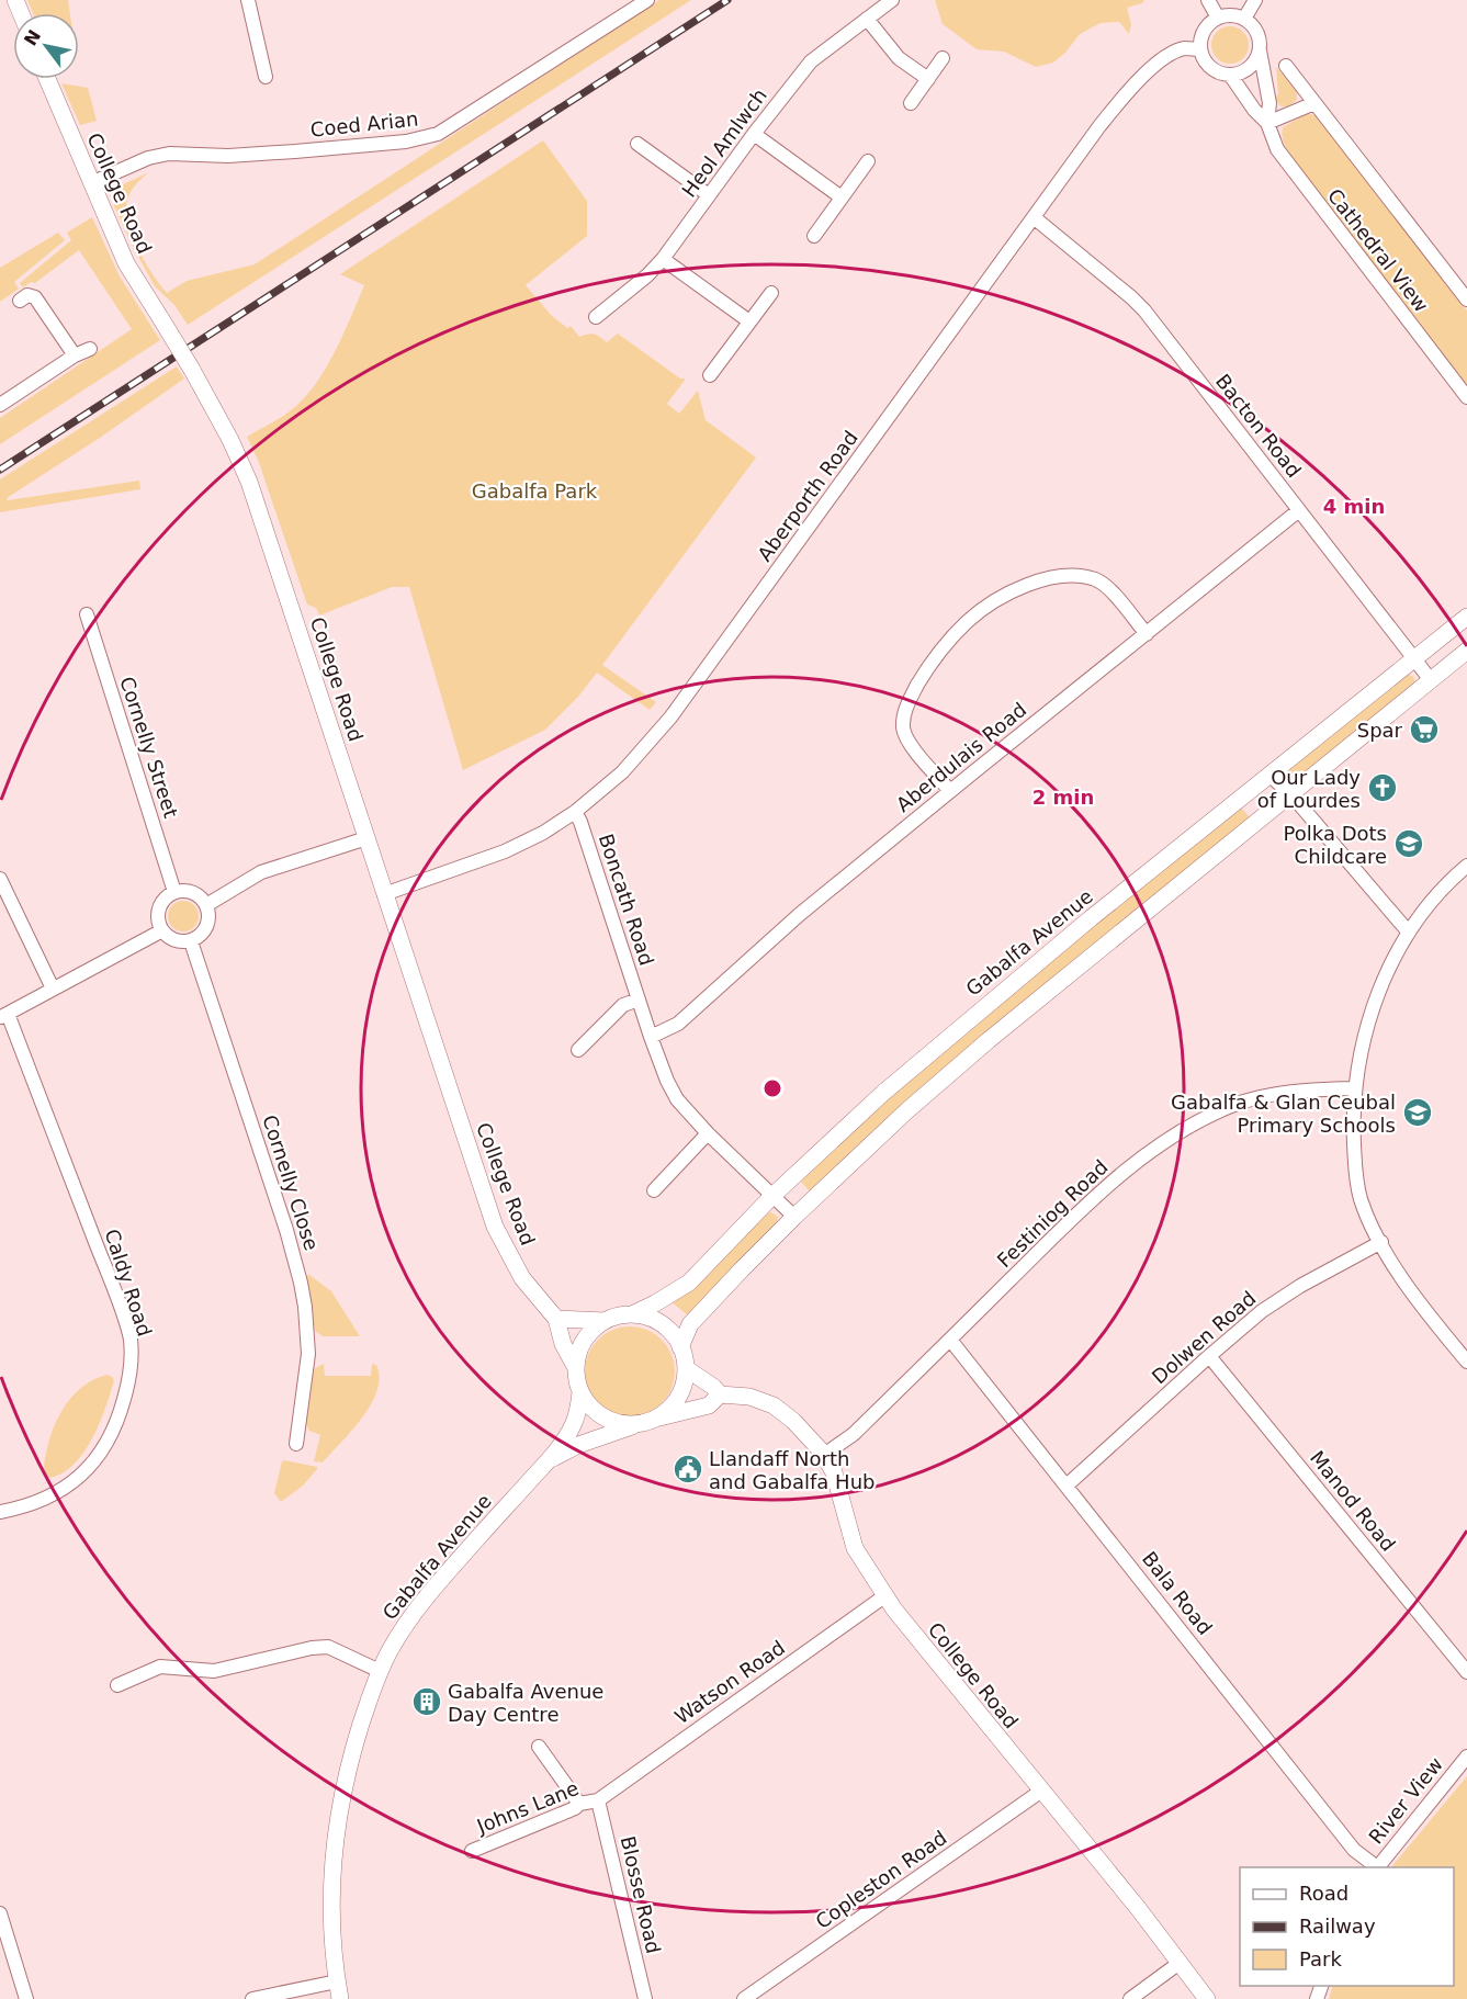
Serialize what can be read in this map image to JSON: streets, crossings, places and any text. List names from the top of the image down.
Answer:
{
  "streets": {
    "street": [
      "Coed Arian",
      "Heol Amlwch",
      "College Road",
      "Cathedral View",
      "Bacton Road",
      "Aberporth Road",
      "Cornelly Street",
      "Aberdulais Road",
      "Boncath Road",
      "Gabalfa Avenue",
      "Cornelly Close",
      "Festiniog Road",
      "Caldy Road",
      "Dolwen Road",
      "Manod Road",
      "Bala Road",
      "Watson Road",
      "River View",
      "Johns Lane",
      "Copleston Road",
      "Blosse Road"
    ]
  },
  "crossings": [
    ["Coed Arian", "College Road"],
    ["College Road", "Aberporth Road"],
    ["College Road", "Gabalfa Avenue"],
    ["College Road", "Festiniog Road"],
    ["College Road", "Watson Road"],
    ["College Road", "Copleston Road"],
    ["Cathedral View", "Aberporth Road"],
    ["Bacton Road", "Aberporth Road"],
    ["Bacton Road", "Aberdulais Road"],
    ["Bacton Road", "Gabalfa Avenue"],
    ["Aberporth Road", "Boncath Road"],
    ["Cornelly Street", "Cornelly Close"],
    ["Aberdulais Road", "Boncath Road"],
    ["Boncath Road", "Gabalfa Avenue"],
    ["Festiniog Road", "Bala Road"],
    ["Dolwen Road", "Manod Road"],
    ["Dolwen Road", "Bala Road"],
    ["Watson Road", "Johns Lane"],
    ["Watson Road", "Blosse Road"],
    ["Johns Lane", "Blosse Road"]
  ],
  "parks": ["Gabalfa Park"],
  "places": {
    "supermarket": ["Spar"],
    "church": ["Our Lady of Lourdes"],
    "school or university": ["Polka Dots Childcare", "Gabalfa & Glan Ceubal Primary Schools"],
    "public building": ["Llandaff North and Gabalfa Hub"],
    "building": ["Gabalfa Avenue Day Centre"]
  },
  "legend": ["Road", "Railway", "Park"],
  "north": "top left",
  "rings": ["4 min", "2 min"]
}
